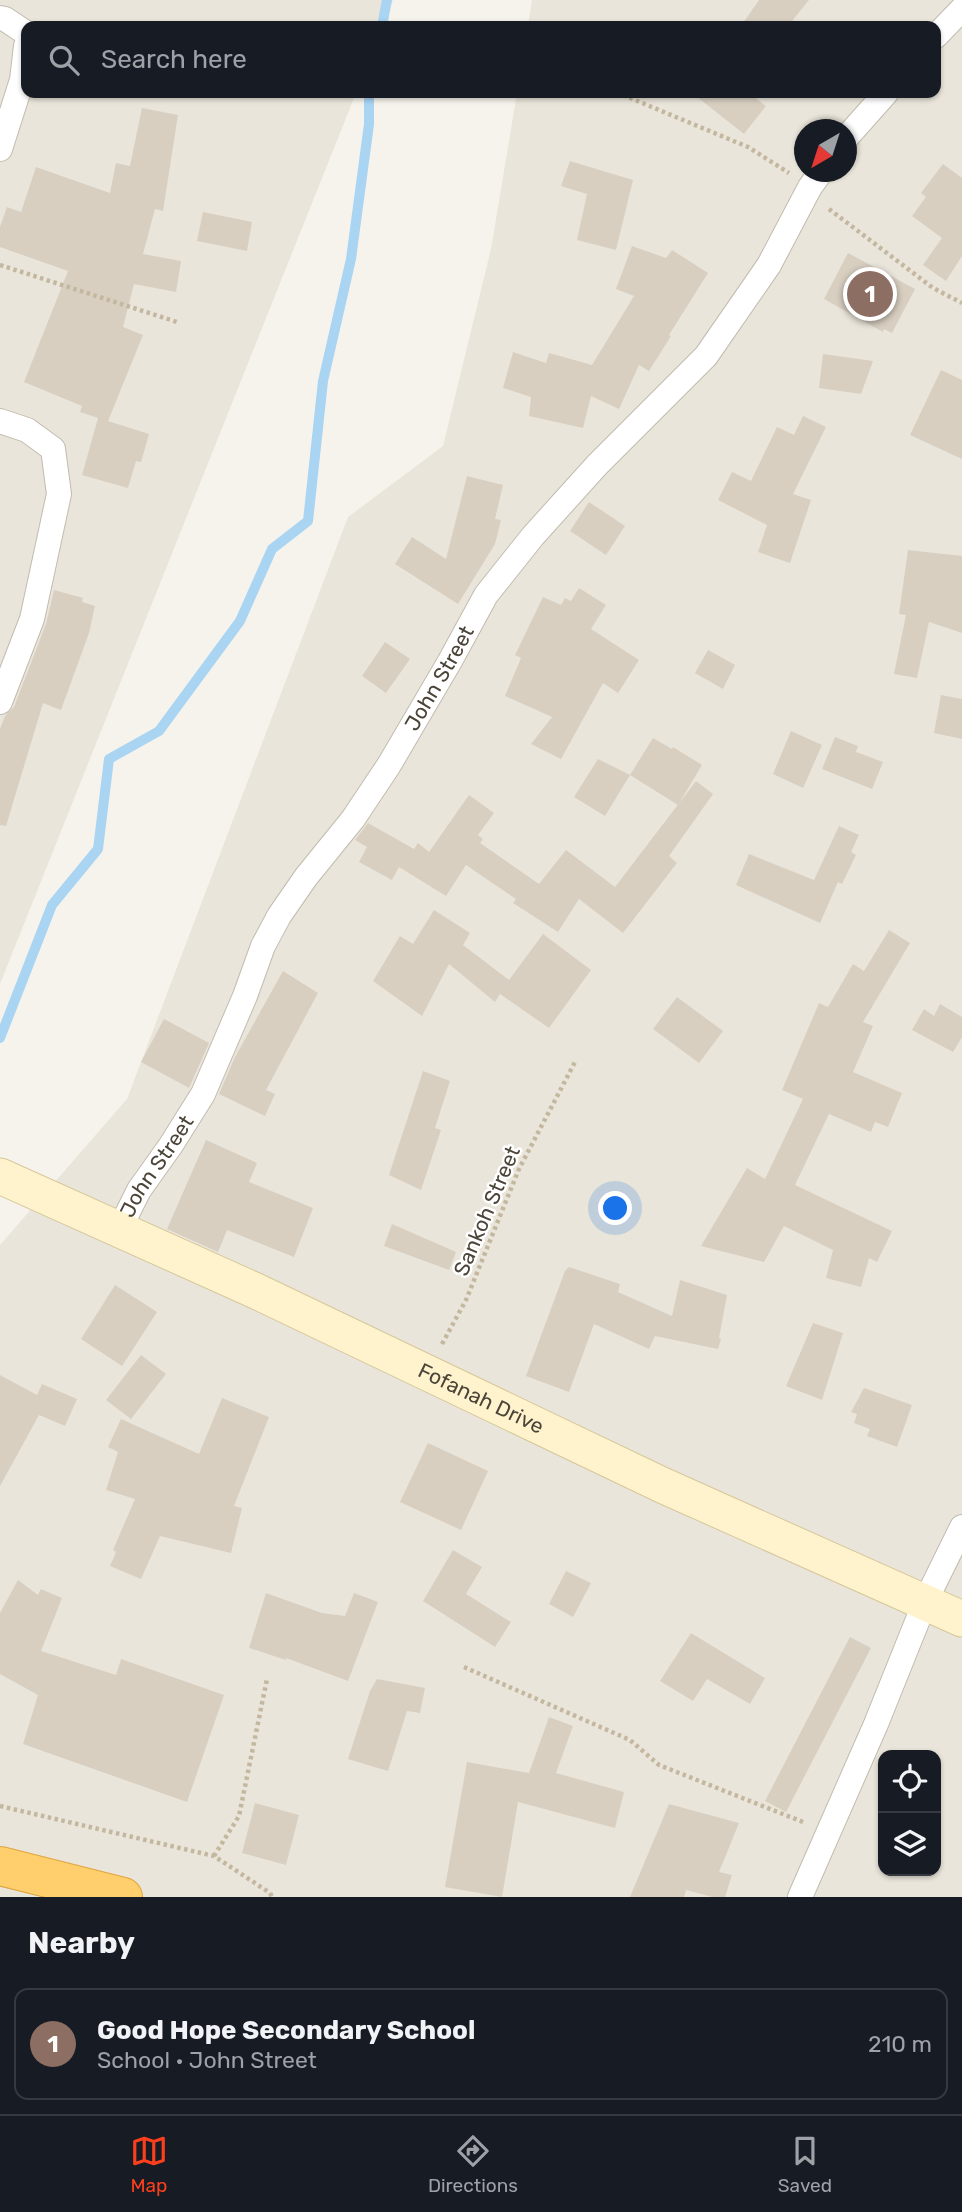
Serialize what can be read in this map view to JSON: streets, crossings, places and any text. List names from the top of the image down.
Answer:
{
  "streets": {
    "street": ["John Street", "Fofanah Drive"],
    "path": ["Sankoh Street"]
  },
  "crossings": [
    ["John Street", "Fofanah Drive"],
    ["Sankoh Street", "Fofanah Drive"]
  ],
  "north": "bottom left",
  "page": {
    "search": "Search here",
    "pins": "1",
    "heading": "Nearby",
    "list": [
      {
        "mark": "1",
        "name": "Good Hope Secondary School",
        "note": "School · John Street",
        "value": "210 m"
      }
    ],
    "nav": ["Map", "Directions", "Saved"]
  }
}
